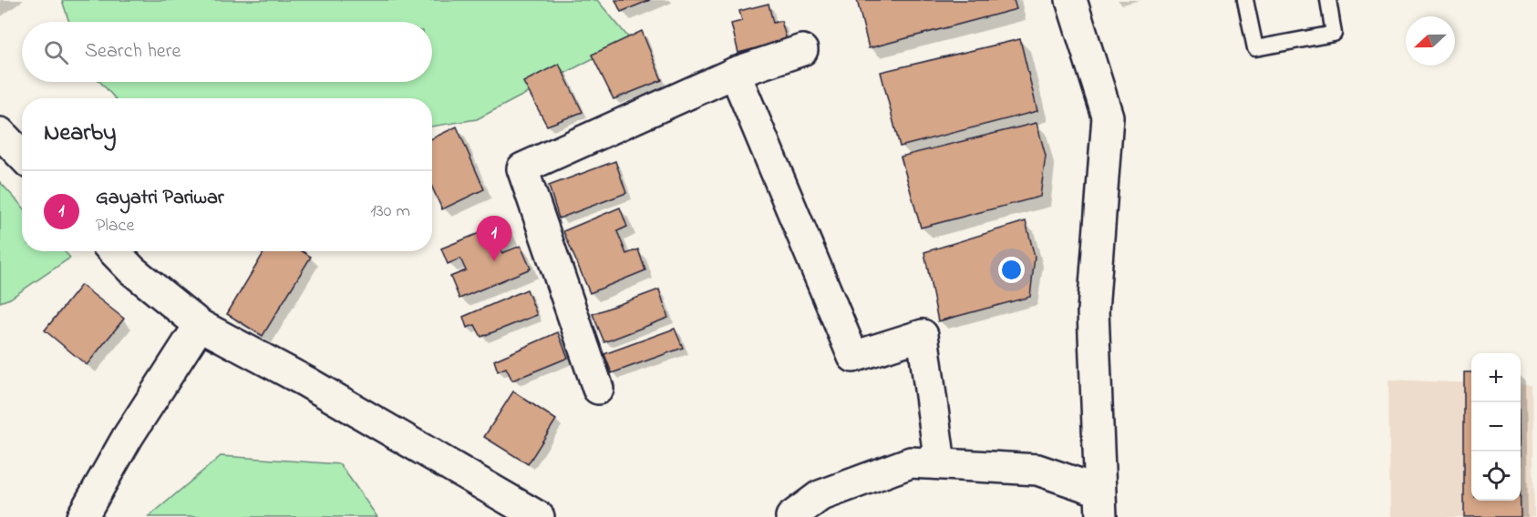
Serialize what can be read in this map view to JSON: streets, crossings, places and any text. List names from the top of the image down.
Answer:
{
  "north": "left",
  "page": {
    "search": "Search here",
    "heading": "Nearby",
    "list": [
      {
        "mark": "1",
        "name": "Gayatri Pariwar",
        "note": "Place",
        "value": "130 m"
      }
    ],
    "pins": "1",
    "map_buttons": ["+", "−"]
  }
}
